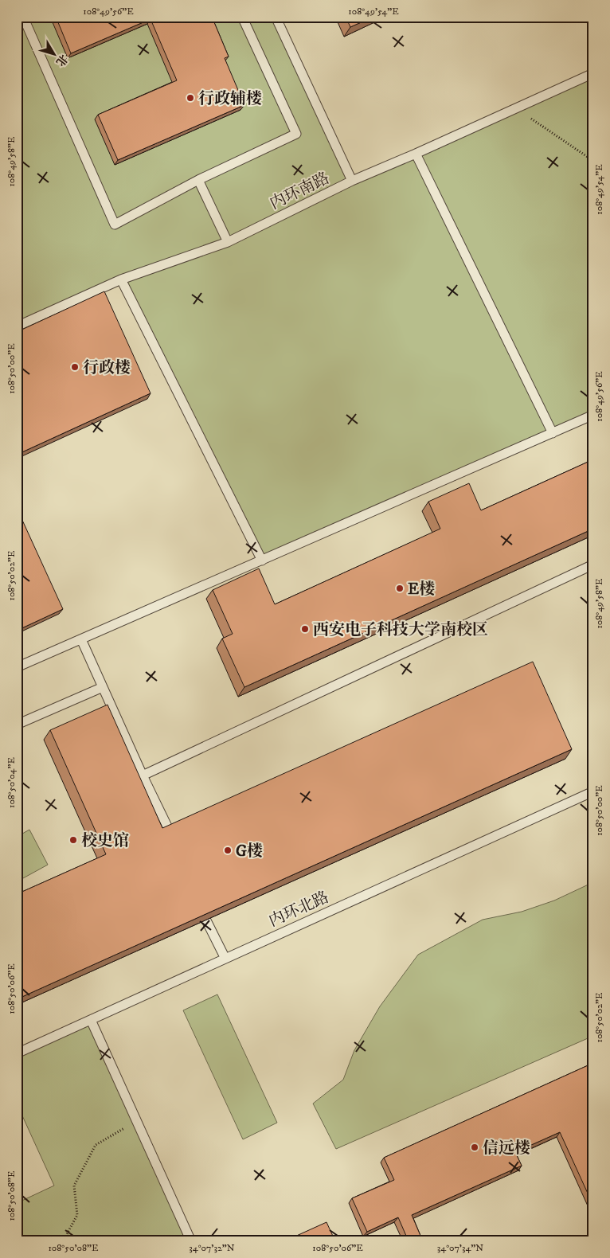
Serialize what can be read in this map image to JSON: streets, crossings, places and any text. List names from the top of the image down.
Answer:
{
  "streets": {
    "lane": ["内环南路", "内环北路"]
  },
  "places": [
    "行政辅楼",
    "行政楼",
    "E楼",
    "西安电子科技大学南校区",
    "校史馆",
    "G楼",
    "信远楼"
  ],
  "north": "bottom right",
  "coordinates": [
    "108°49'56\"E",
    "108°49'54\"E",
    "108°49'58\"E",
    "108°50'00\"E",
    "108°50'02\"E",
    "108°50'04\"E",
    "108°50'06\"E",
    "108°50'08\"E",
    "34°07'32\"N",
    "34°07'34\"N"
  ]
}
